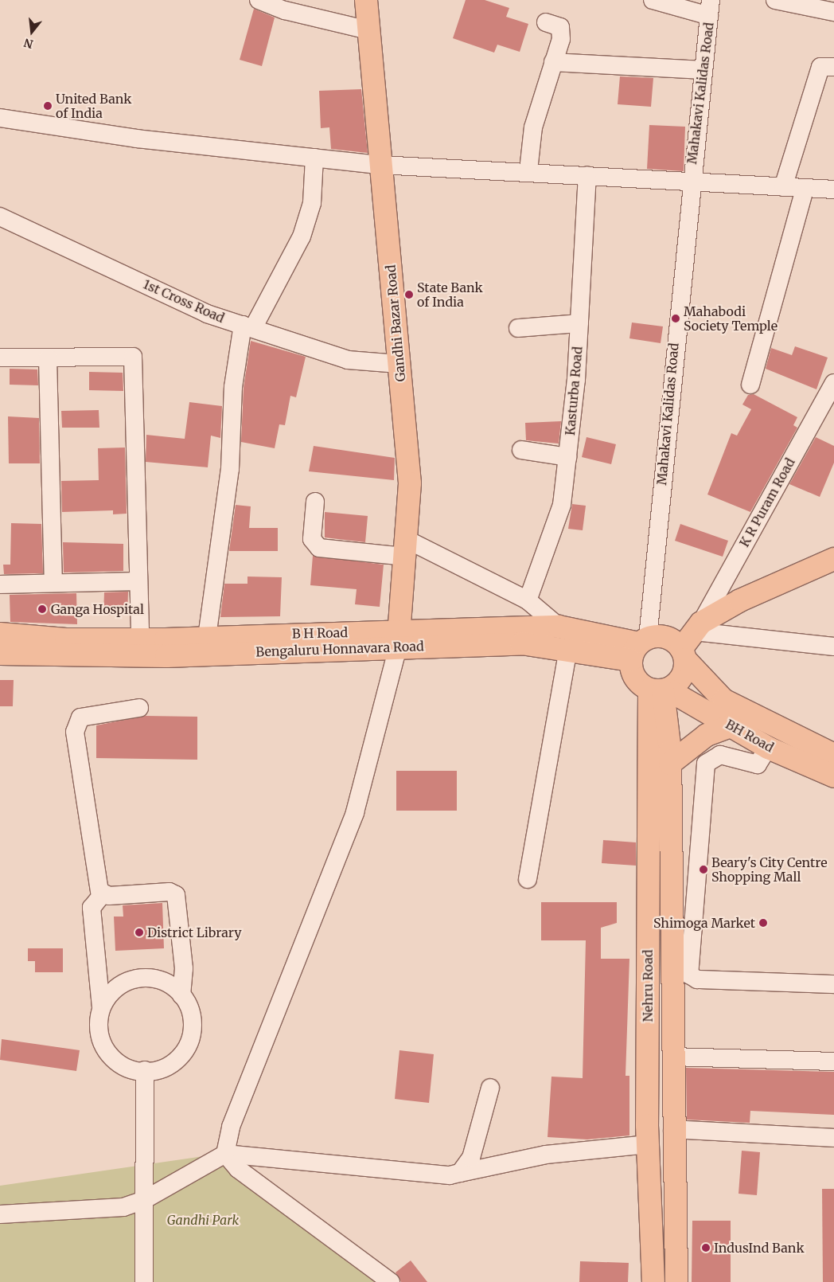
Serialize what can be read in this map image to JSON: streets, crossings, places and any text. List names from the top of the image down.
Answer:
{
  "streets": {
    "main road": [
      "Gandhi Bazar Road",
      "B H Road",
      "Bengaluru Honnavara Road",
      "BH Road",
      "Nehru Road"
    ],
    "street": [
      "Mahakavi Kalidas Road",
      "1st Cross Road",
      "Kasturba Road",
      "K R Puram Road"
    ]
  },
  "crossings": [
    ["Mahakavi Kalidas Road", "B H Road"],
    ["Mahakavi Kalidas Road", "Bengaluru Honnavara Road"],
    ["Mahakavi Kalidas Road", "BH Road"],
    ["Mahakavi Kalidas Road", "Nehru Road"],
    ["1st Cross Road", "Gandhi Bazar Road"],
    ["Gandhi Bazar Road", "B H Road"],
    ["Gandhi Bazar Road", "Bengaluru Honnavara Road"],
    ["B H Road", "Bengaluru Honnavara Road"],
    ["B H Road", "BH Road"],
    ["B H Road", "Nehru Road"],
    ["Bengaluru Honnavara Road", "BH Road"],
    ["Bengaluru Honnavara Road", "Nehru Road"],
    ["BH Road", "Nehru Road"]
  ],
  "parks": ["Gandhi Park"],
  "places": [
    "United Bank of India",
    "State Bank of India",
    "Mahabodi Society Temple",
    "Ganga Hospital",
    "Beary's City Centre Shopping Mall",
    "Shimoga Market",
    "District Library",
    "IndusInd Bank"
  ],
  "north": "bottom"
}
